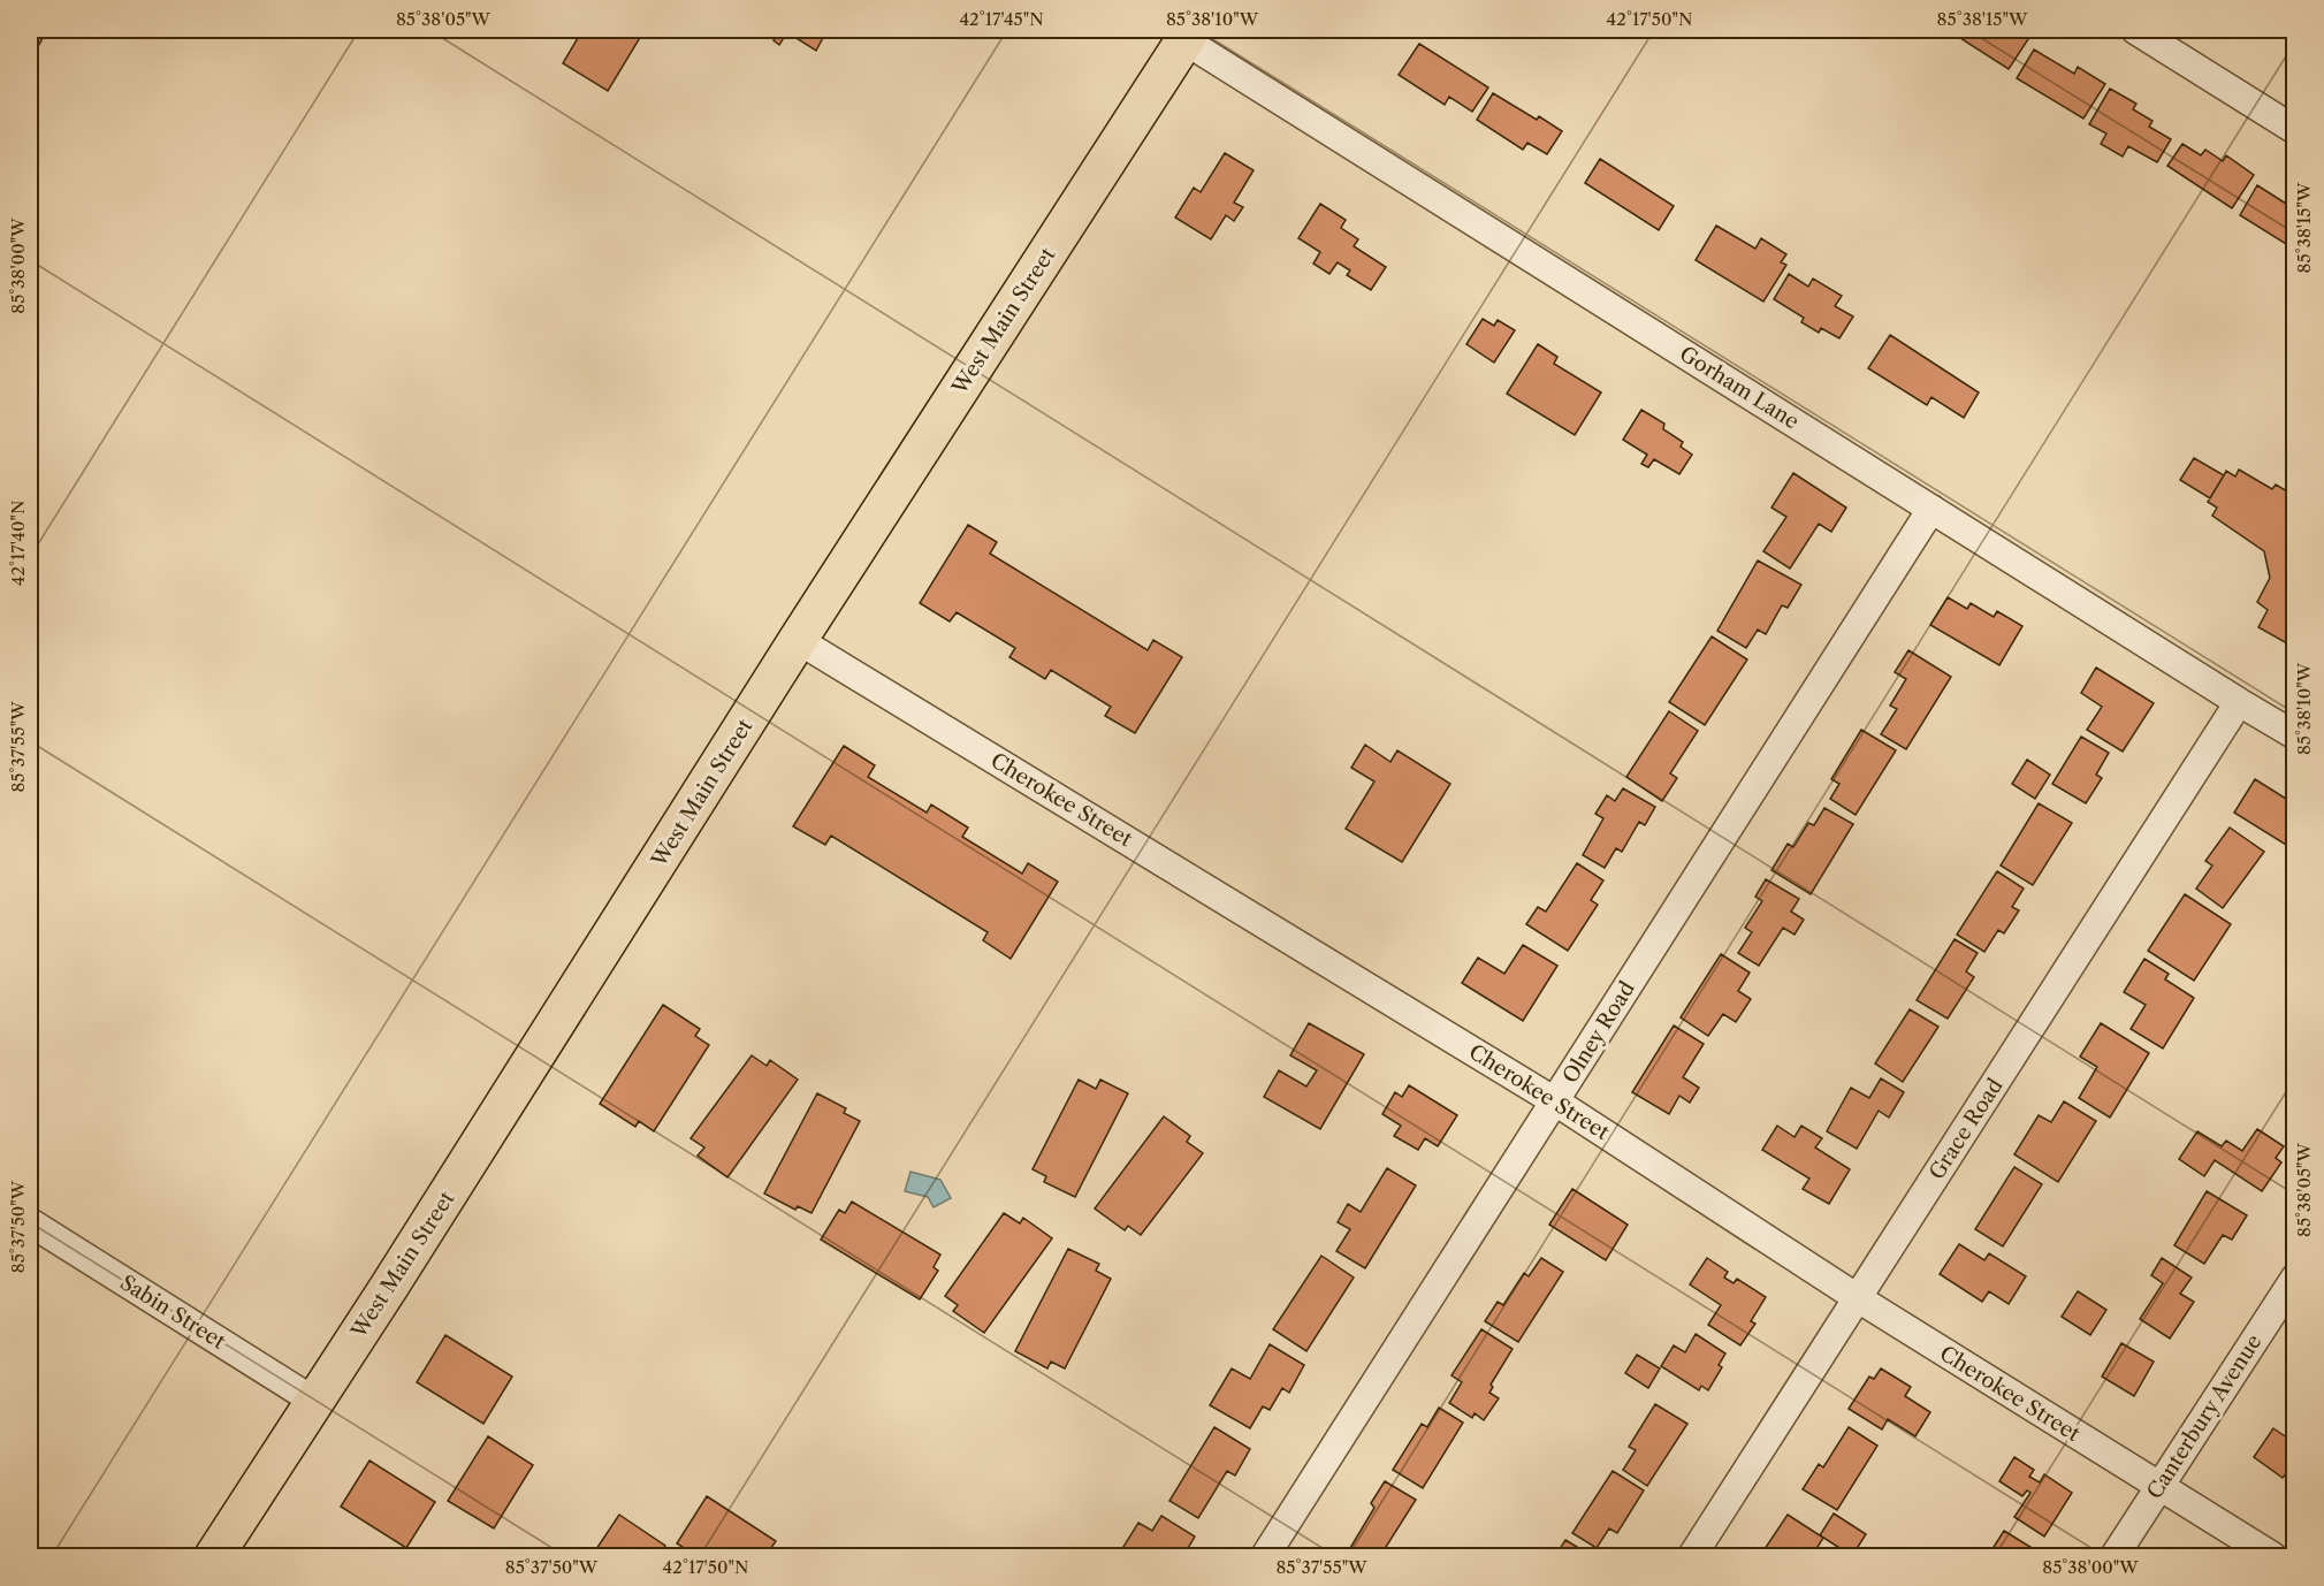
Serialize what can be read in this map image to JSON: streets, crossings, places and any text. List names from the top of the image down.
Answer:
{
  "streets": {
    "main road": ["West Main Street"],
    "street": [
      "Gorham Lane",
      "Cherokee Street",
      "Olney Road",
      "Grace Road",
      "Sabin Street",
      "Canterbury Avenue"
    ]
  },
  "crossings": [
    ["West Main Street", "Gorham Lane"],
    ["West Main Street", "Cherokee Street"],
    ["West Main Street", "Sabin Street"],
    ["Gorham Lane", "Olney Road"],
    ["Gorham Lane", "Grace Road"],
    ["Cherokee Street", "Olney Road"],
    ["Cherokee Street", "Grace Road"],
    ["Cherokee Street", "Canterbury Avenue"]
  ],
  "coordinates": [
    "85°38'05\"W",
    "42°17'45\"N",
    "85°38'10\"W",
    "42°17'50\"N",
    "85°38'15\"W",
    "85°38'00\"W",
    "42°17'40\"N",
    "85°37'55\"W",
    "85°37'50\"W"
  ]
}
